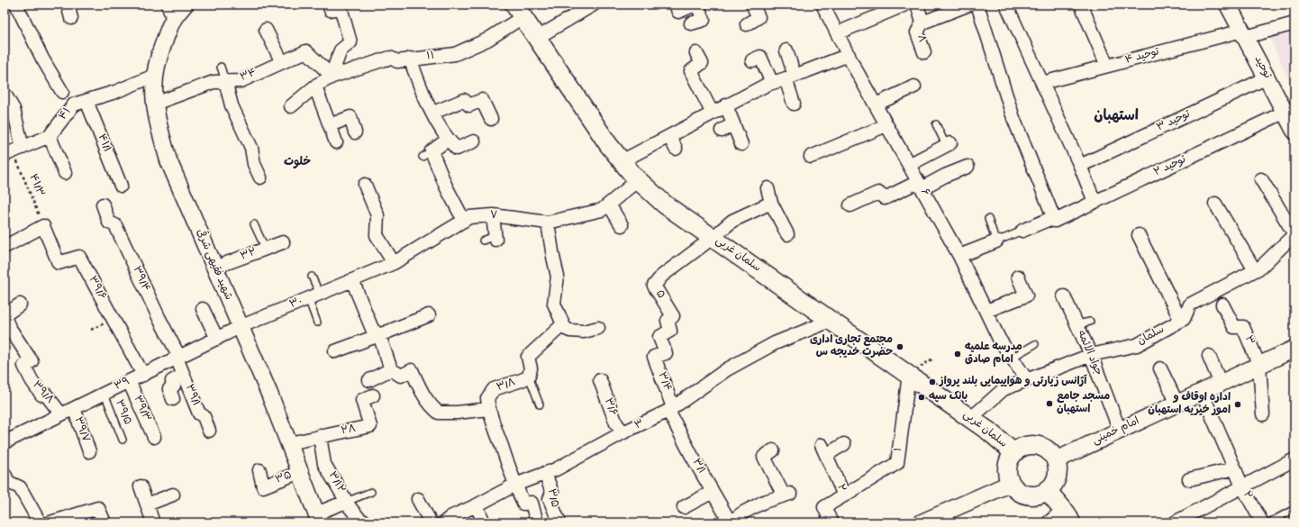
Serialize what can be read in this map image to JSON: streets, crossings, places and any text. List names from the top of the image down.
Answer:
{
  "streets": {
    "main road": ["سلمان غربی"],
    "street": [
      "۸",
      "۱۱",
      "توحید ۴",
      "توحید",
      "۳۴",
      "۴۱",
      "توحید ۳",
      "۴۱/۱",
      "توحید ۲",
      "۶",
      "۷",
      "۳۲",
      "شهید فقیهی شرقی",
      "۳۹/۴",
      "۳۹/۶",
      "۵",
      "۳۰",
      "سلمان",
      "۳",
      "جواد الائمه",
      "۳/۴",
      "۳۹",
      "۳/۸",
      "۳۹/۸",
      "۳۹/۱",
      "۳/۶",
      "۳۹/۳",
      "۳۹/۷",
      "۲۸",
      "امام خمینی",
      "۱",
      "۳/۱",
      "۳۵",
      "۳/۱۲",
      "۲",
      "۳/۵"
    ],
    "lane": ["۳۹/۵"],
    "path": ["۴۱/۳"]
  },
  "crossings": [
    ["۱۱", "۳۴"],
    ["۱۱", "سلمان غربی"],
    ["توحید ۴", "توحید"],
    ["توحید", "توحید ۳"],
    ["توحید", "توحید ۲"],
    ["۳۴", "شهید فقیهی شرقی"],
    ["۴۱", "۴۱/۱"],
    ["۴۱", "۴۱/۳"],
    ["۴۱", "شهید فقیهی شرقی"],
    ["۴۱/۳", "۳۹/۶"],
    ["۶", "سلمان"],
    ["۷", "سلمان غربی"],
    ["۷", "۳۰"],
    ["۳۲", "شهید فقیهی شرقی"],
    ["سلمان غربی", "۵"],
    ["سلمان غربی", "سلمان"],
    ["سلمان غربی", "۳"],
    ["سلمان غربی", "امام خمینی"],
    ["سلمان غربی", "۱"],
    ["شهید فقیهی شرقی", "۳۰"],
    ["شهید فقیهی شرقی", "۳۹"],
    ["شهید فقیهی شرقی", "۲۸"],
    ["شهید فقیهی شرقی", "۳۵"],
    ["۳۹/۴", "۳۹"],
    ["۳۹/۴", "۳۹/۱"],
    ["۳۹/۶", "۳۹"],
    ["۵", "۳/۴"],
    ["۳۰", "۳۹"],
    ["سلمان", "جواد الائمه"],
    ["۳", "۳/۴"],
    ["۳", "۳/۶"],
    ["۳", "امام خمینی"],
    ["۳", "۳/۱"],
    ["۳", "۳/۵"],
    ["جواد الائمه", "امام خمینی"],
    ["۳/۴", "۳/۱"],
    ["۳۹", "۳۹/۸"],
    ["۳۹", "۳۹/۱"],
    ["۳۹", "۳۹/۳"],
    ["۳۹", "۳۹/۵"],
    ["۳۹", "۳۹/۷"],
    ["۲۸", "۳/۱۲"],
    ["امام خمینی", "۲"],
    ["۱", "۲"]
  ],
  "districts": ["استهبان", "خلوت"],
  "places": [
    "مجتمع تجاری اداری حضرت خدیجه س",
    "مدرسه علمیه امام صادق",
    "آژانس زیارتی و هواپیمایی بلند پرواز",
    "بانک سپه",
    "مسجد جامع استهبان",
    "اداره اوقاف و امور خیریه استهبان"
  ]
}
